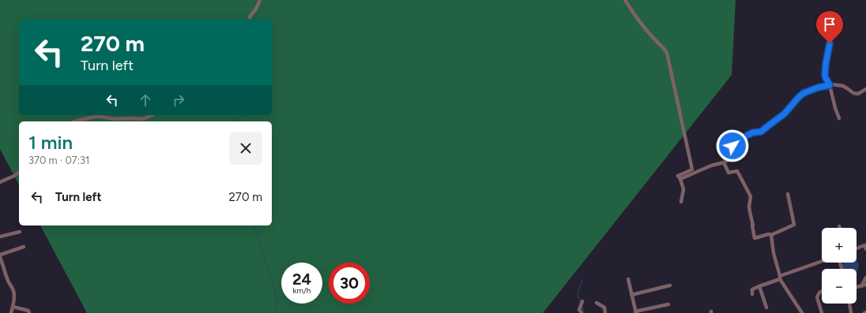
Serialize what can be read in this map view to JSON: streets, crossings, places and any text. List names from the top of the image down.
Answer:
{
  "page": {
    "turn": ["270 m", "Turn left"],
    "heading": ["1 min", "370 m · 07:31"],
    "list": [
      {
        "name": "Turn left",
        "value": "270 m"
      }
    ],
    "map_buttons": ["+", "−"],
    "speed": "24 km/h",
    "limit": "30"
  }
}
